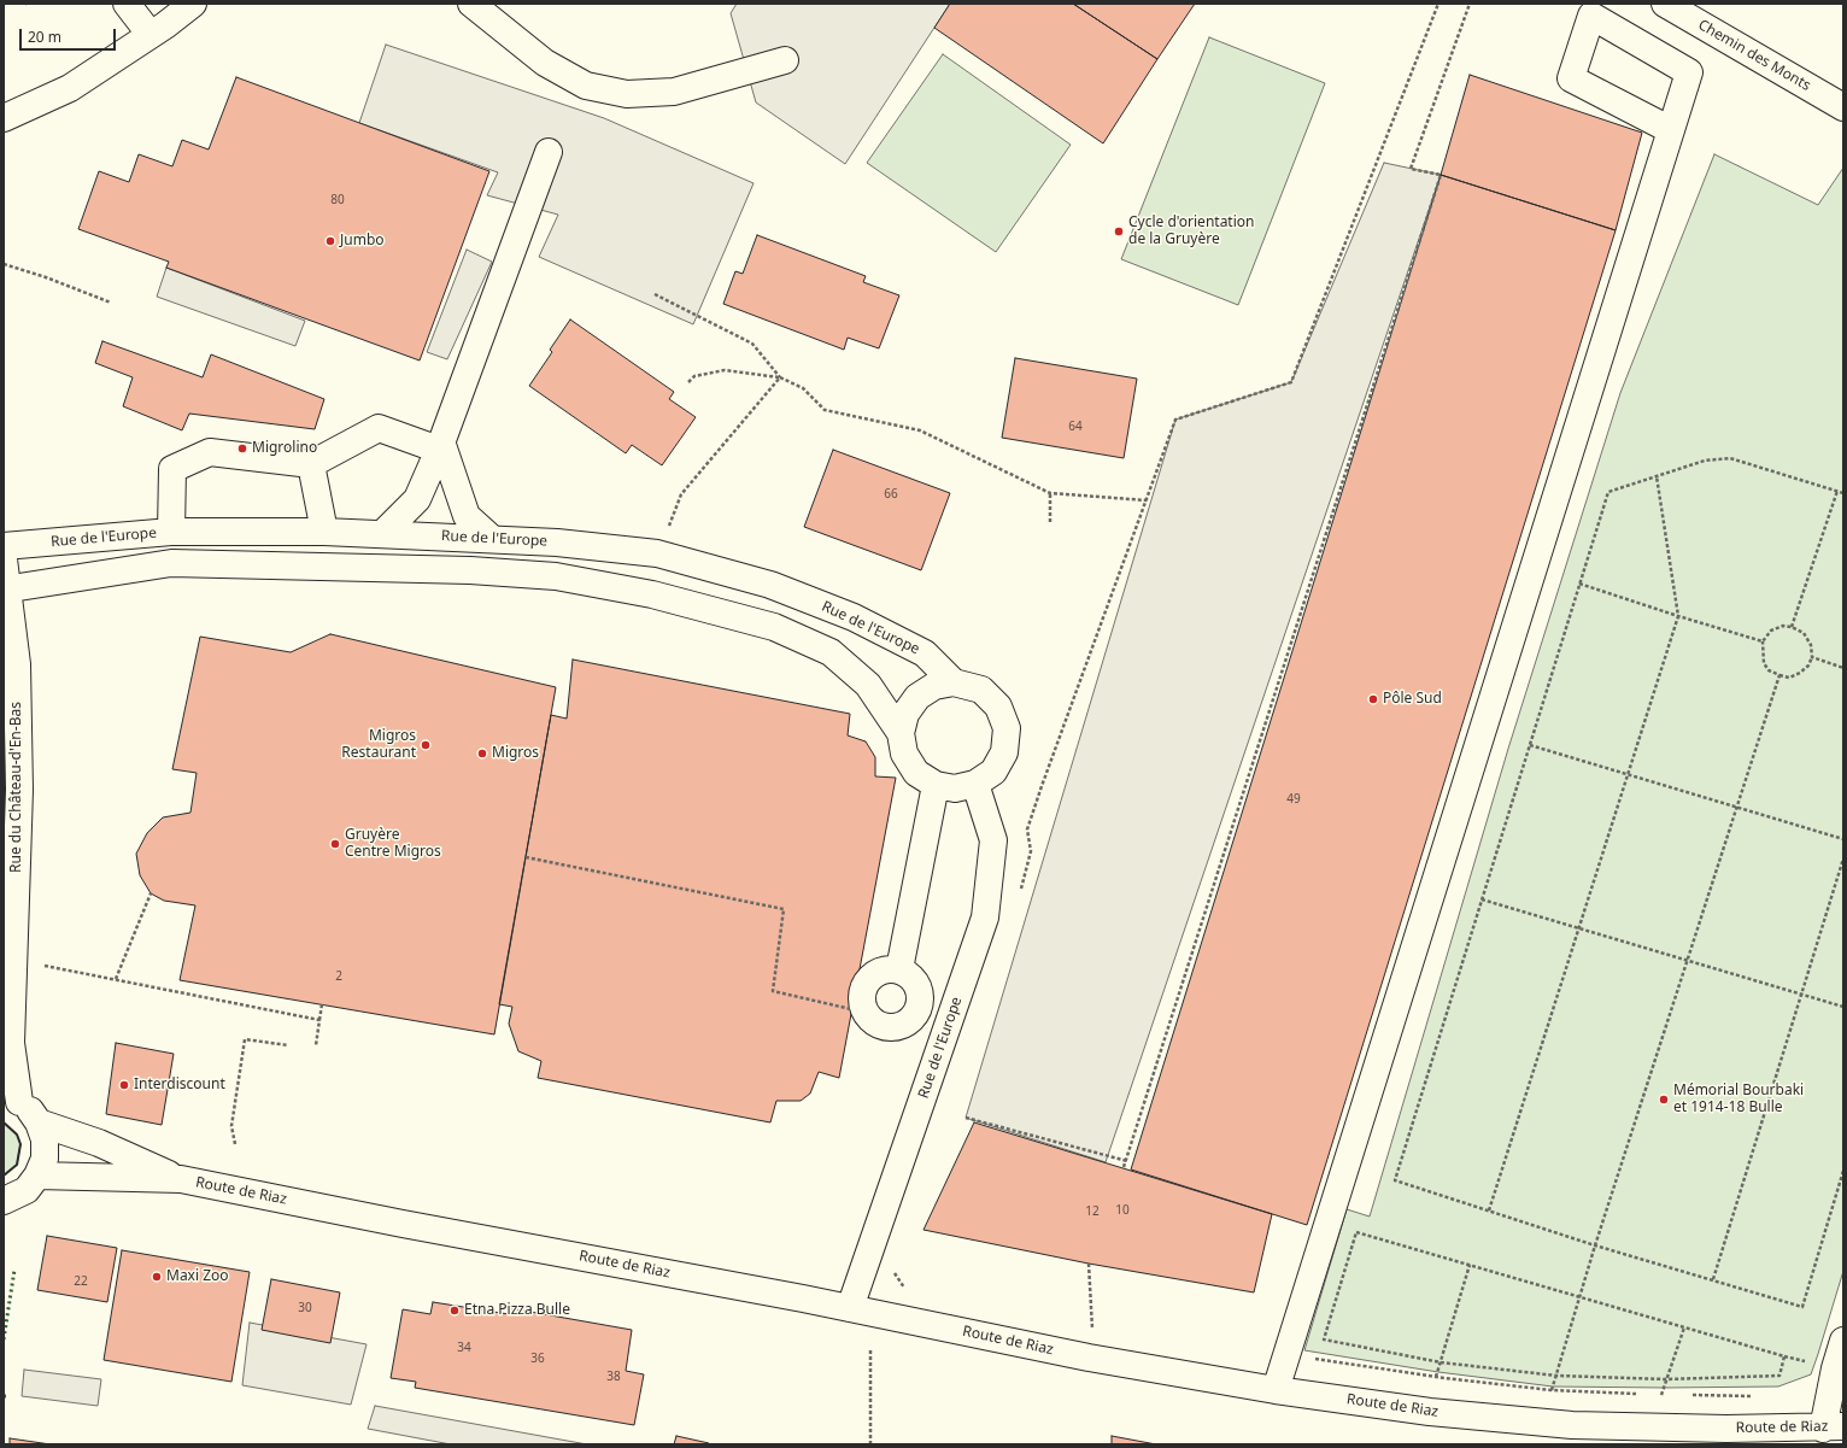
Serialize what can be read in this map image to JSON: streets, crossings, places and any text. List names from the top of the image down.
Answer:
{
  "streets": {
    "street": [
      "Chemin des Monts",
      "Rue de l'Europe",
      "Rue du Château-d'En-Bas",
      "Route de Riaz"
    ]
  },
  "crossings": [
    ["Rue de l'Europe", "Route de Riaz"]
  ],
  "places": [
    "Cycle d'orientation de la Gruyère",
    "Jumbo",
    "Migrolino",
    "Pôle Sud",
    "Migros Restaurant",
    "Migros",
    "Gruyère Centre Migros",
    "Interdiscount",
    "Mémorial Bourbaki et 1914-18 Bulle",
    "Maxi Zoo",
    "Etna Pizza Bulle"
  ],
  "house_numbers": [
    "80",
    "64",
    "66",
    "49",
    "2",
    "10",
    "12",
    "22",
    "30",
    "34",
    "36",
    "38"
  ],
  "scale_bar": "20 m"
}
